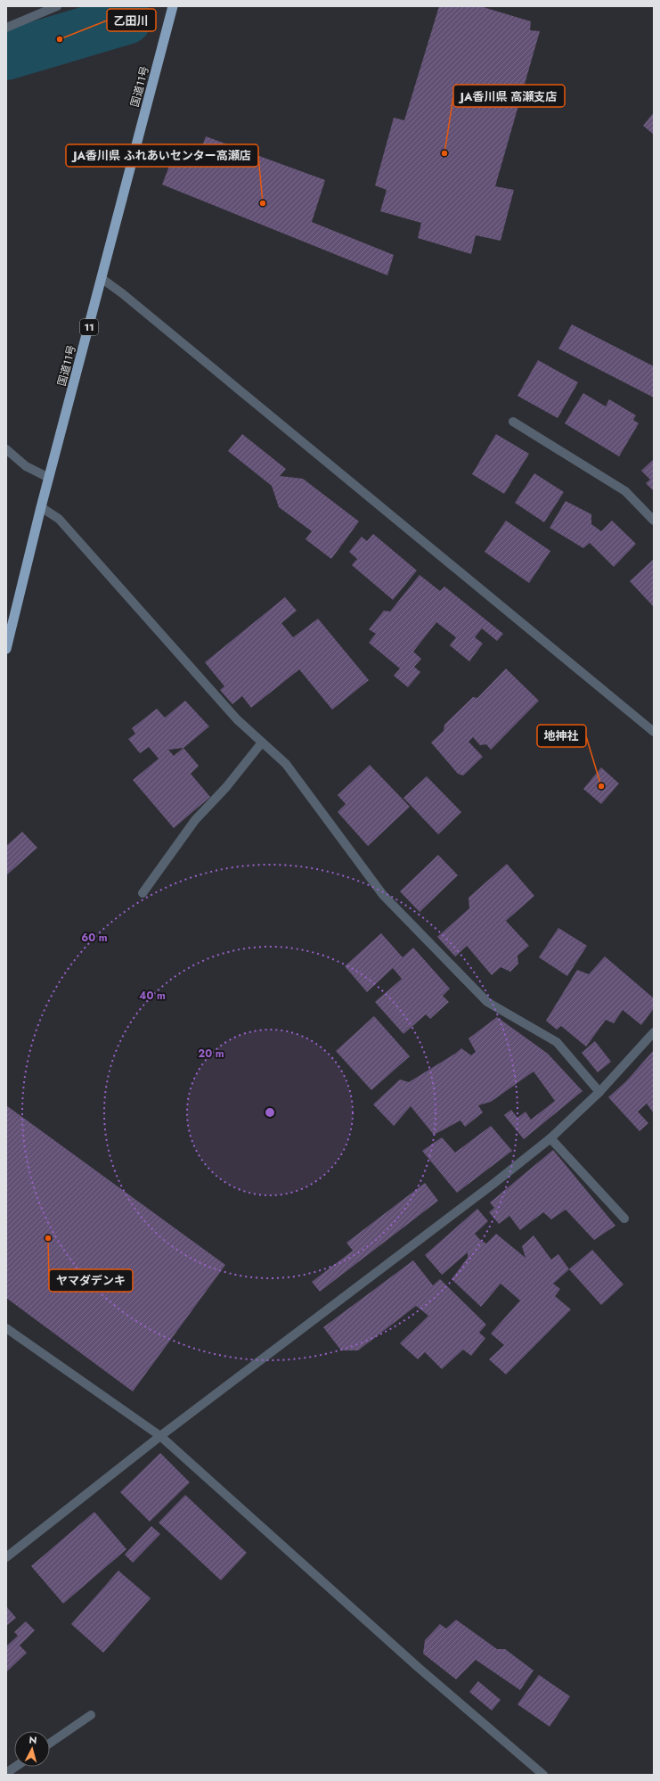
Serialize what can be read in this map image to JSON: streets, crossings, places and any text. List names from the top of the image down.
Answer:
{
  "streets": {
    "highway": ["国道11号", "11"]
  },
  "places": [
    "乙田川",
    "JA香川県 高瀬支店",
    "JA香川県 ふれあいセンター高瀬店",
    "地神社",
    "ヤマダデンキ"
  ],
  "north": "top",
  "rings": ["60 m", "40 m", "20 m"]
}
